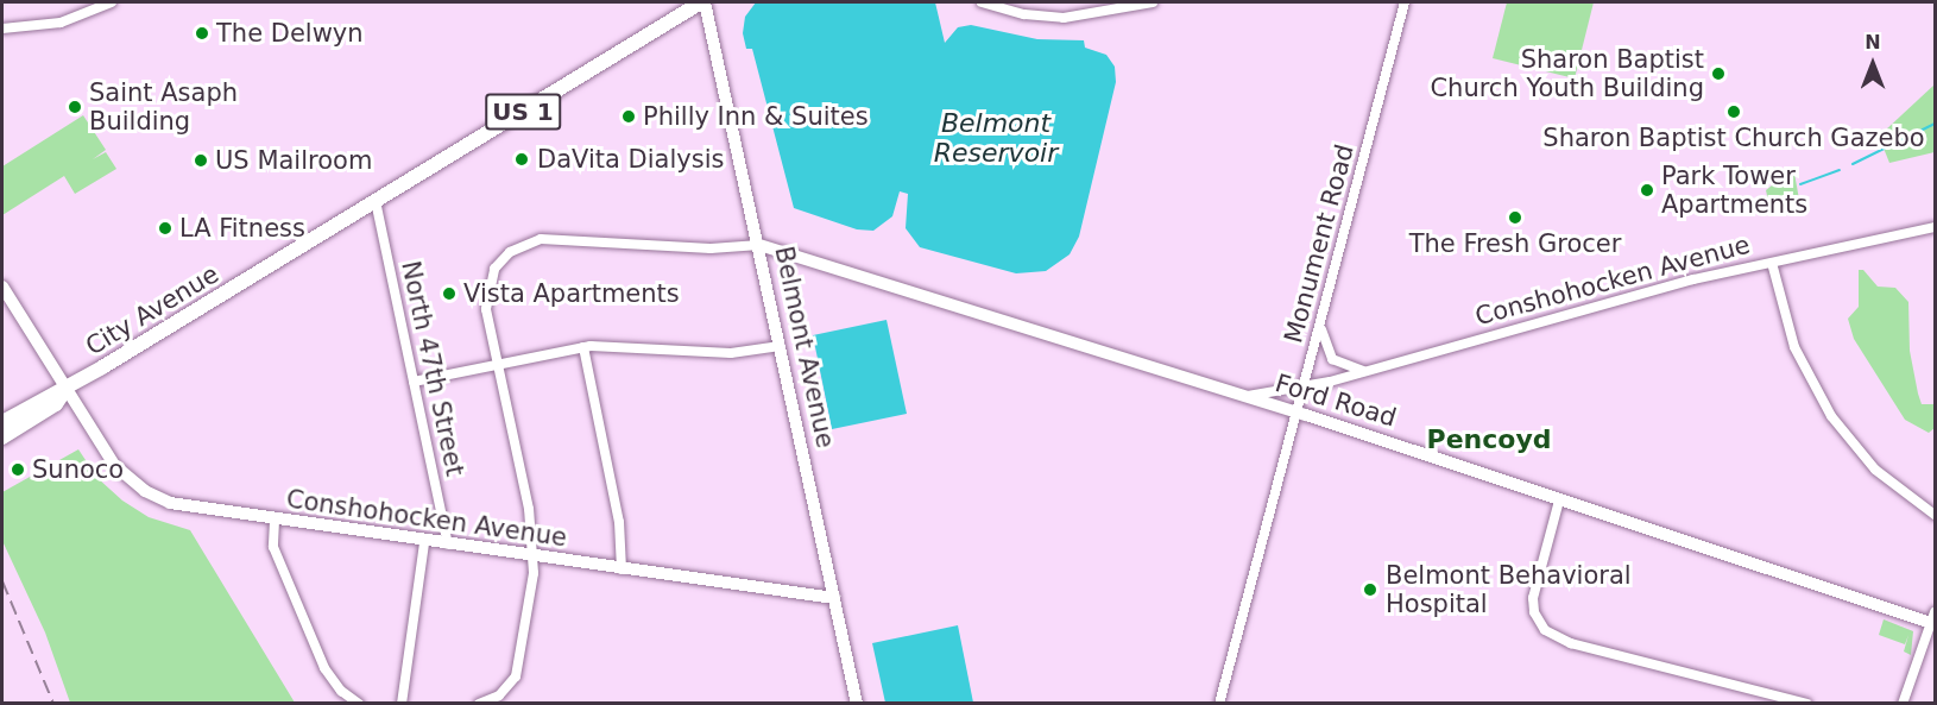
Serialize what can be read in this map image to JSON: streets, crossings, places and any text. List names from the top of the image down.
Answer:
{
  "streets": {
    "highway": ["US 1", "City Avenue"],
    "main road": ["Conshohocken Avenue", "Belmont Avenue", "Ford Road"],
    "street": ["Monument Road", "North 47th Street"]
  },
  "crossings": [
    ["Monument Road", "Conshohocken Avenue"],
    ["Monument Road", "Ford Road"],
    ["Conshohocken Avenue", "City Avenue"],
    ["Conshohocken Avenue", "Belmont Avenue"],
    ["Conshohocken Avenue", "North 47th Street"],
    ["Conshohocken Avenue", "Ford Road"],
    ["City Avenue", "Belmont Avenue"],
    ["City Avenue", "North 47th Street"],
    ["Belmont Avenue", "Ford Road"]
  ],
  "districts": ["Pencoyd"],
  "water": ["Belmont Reservoir"],
  "places": [
    "The Delwyn",
    "Sharon Baptist Church Youth Building",
    "Saint Asaph Building",
    "Sharon Baptist Church Gazebo",
    "Philly Inn & Suites",
    "DaVita Dialysis",
    "US Mailroom",
    "Park Tower Apartments",
    "The Fresh Grocer",
    "LA Fitness",
    "Vista Apartments",
    "Sunoco",
    "Belmont Behavioral Hospital"
  ],
  "north": "top"
}
